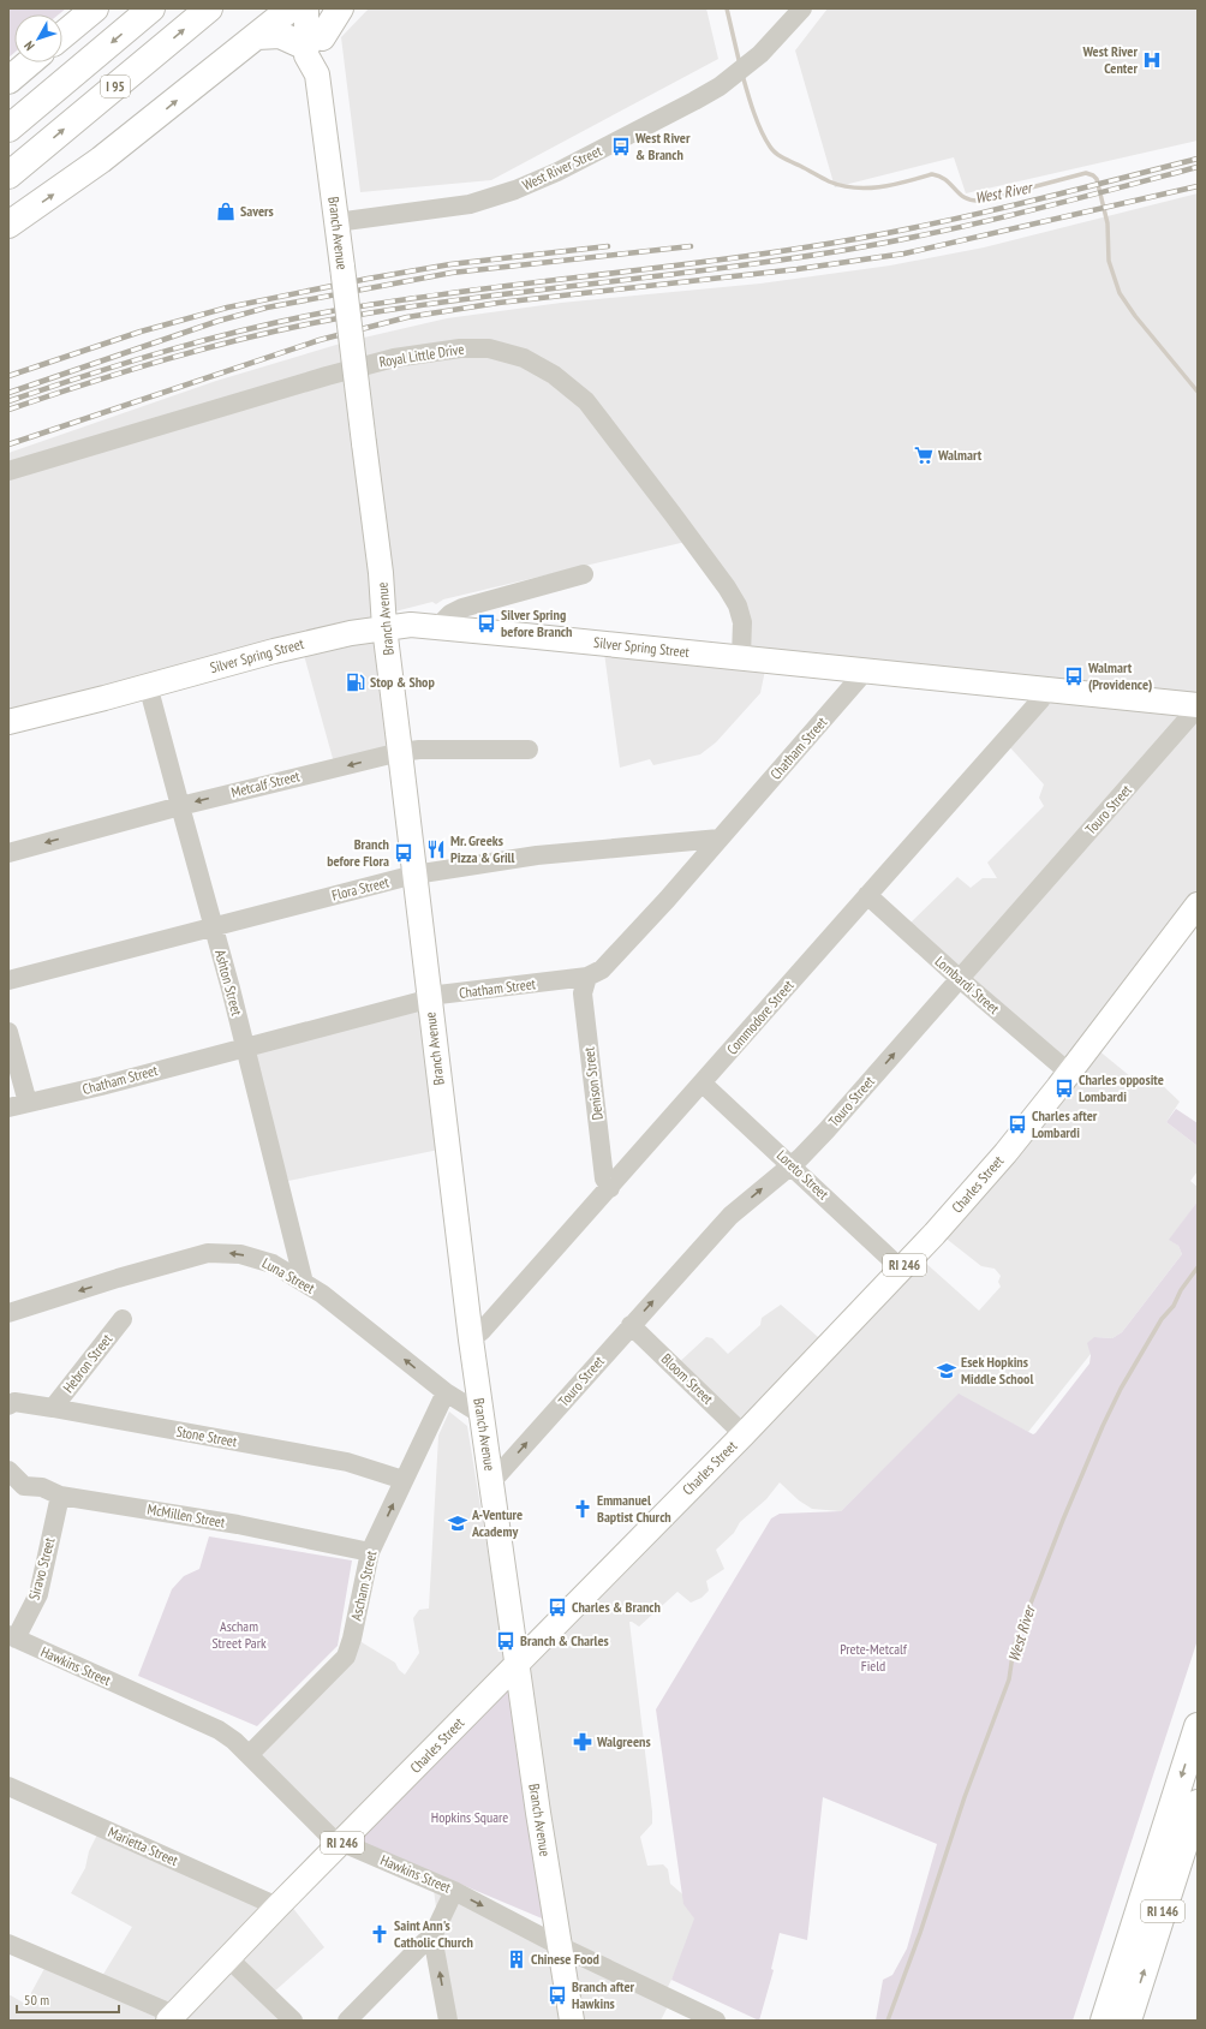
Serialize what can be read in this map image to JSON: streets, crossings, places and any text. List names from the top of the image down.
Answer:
{
  "streets": {
    "highway": ["I 95", "RI 146"],
    "main road": [
      "Branch Avenue",
      "Silver Spring Street",
      "Charles Street",
      "RI 246"
    ],
    "street": [
      "West River Street",
      "Royal Little Drive",
      "Chatham Street",
      "Metcalf Street",
      "Touro Street",
      "Flora Street",
      "Ashton Street",
      "Lombardi Street",
      "Commodore Street",
      "Denison Street",
      "Loreto Street",
      "Luna Street",
      "Hebron Street",
      "Bloom Street",
      "Stone Street",
      "McMillen Street",
      "Siravo Street",
      "Ascham Street",
      "Hawkins Street",
      "Marietta Street"
    ]
  },
  "crossings": [
    ["West River Street", "Branch Avenue"],
    ["Branch Avenue", "Silver Spring Street"],
    ["Branch Avenue", "Chatham Street"],
    ["Branch Avenue", "Metcalf Street"],
    ["Branch Avenue", "Touro Street"],
    ["Branch Avenue", "Flora Street"],
    ["Branch Avenue", "Commodore Street"],
    ["Branch Avenue", "Charles Street"],
    ["Branch Avenue", "Luna Street"],
    ["Branch Avenue", "Hawkins Street"],
    ["Royal Little Drive", "Silver Spring Street"],
    ["Silver Spring Street", "Chatham Street"],
    ["Silver Spring Street", "Touro Street"],
    ["Silver Spring Street", "Ashton Street"],
    ["Silver Spring Street", "Commodore Street"],
    ["Chatham Street", "Flora Street"],
    ["Chatham Street", "Ashton Street"],
    ["Chatham Street", "Denison Street"],
    ["Metcalf Street", "Ashton Street"],
    ["Touro Street", "Lombardi Street"],
    ["Touro Street", "Loreto Street"],
    ["Touro Street", "Bloom Street"],
    ["Flora Street", "Ashton Street"],
    ["Ashton Street", "Luna Street"],
    ["Lombardi Street", "Commodore Street"],
    ["Lombardi Street", "Charles Street"],
    ["Commodore Street", "Denison Street"],
    ["Commodore Street", "Loreto Street"],
    ["Loreto Street", "Charles Street"],
    ["Charles Street", "Bloom Street"],
    ["Charles Street", "Hawkins Street"],
    ["Charles Street", "Marietta Street"],
    ["Luna Street", "Ascham Street"],
    ["Hebron Street", "Stone Street"],
    ["Stone Street", "Ascham Street"],
    ["McMillen Street", "Siravo Street"],
    ["McMillen Street", "Ascham Street"],
    ["Siravo Street", "Hawkins Street"],
    ["Ascham Street", "Hawkins Street"]
  ],
  "one_way": ["Metcalf Street", "Touro Street", "Luna Street"],
  "water": ["West River"],
  "parks": ["Ascham Street Park", "Prete-Metcalf Field", "Hopkins Square"],
  "places": {
    "hospital": ["West River Center"],
    "bus stop": [
      "West River & Branch",
      "Silver Spring before Branch",
      "Walmart (Providence)",
      "Branch before Flora",
      "Charles opposite Lombardi",
      "Charles after Lombardi",
      "Charles & Branch",
      "Branch & Charles",
      "Branch after Hawkins"
    ],
    "shop": ["Savers"],
    "supermarket": ["Walmart"],
    "fuel station": ["Stop & Shop"],
    "restaurant": ["Mr. Greeks Pizza & Grill"],
    "school or university": ["Esek Hopkins Middle School", "A-Venture Academy"],
    "church": ["Emmanuel Baptist Church", "Saint Ann's Catholic Church"],
    "pharmacy": ["Walgreens"],
    "building": ["Chinese Food"]
  },
  "scale_bar": "50 m",
  "north": "bottom left"
}
